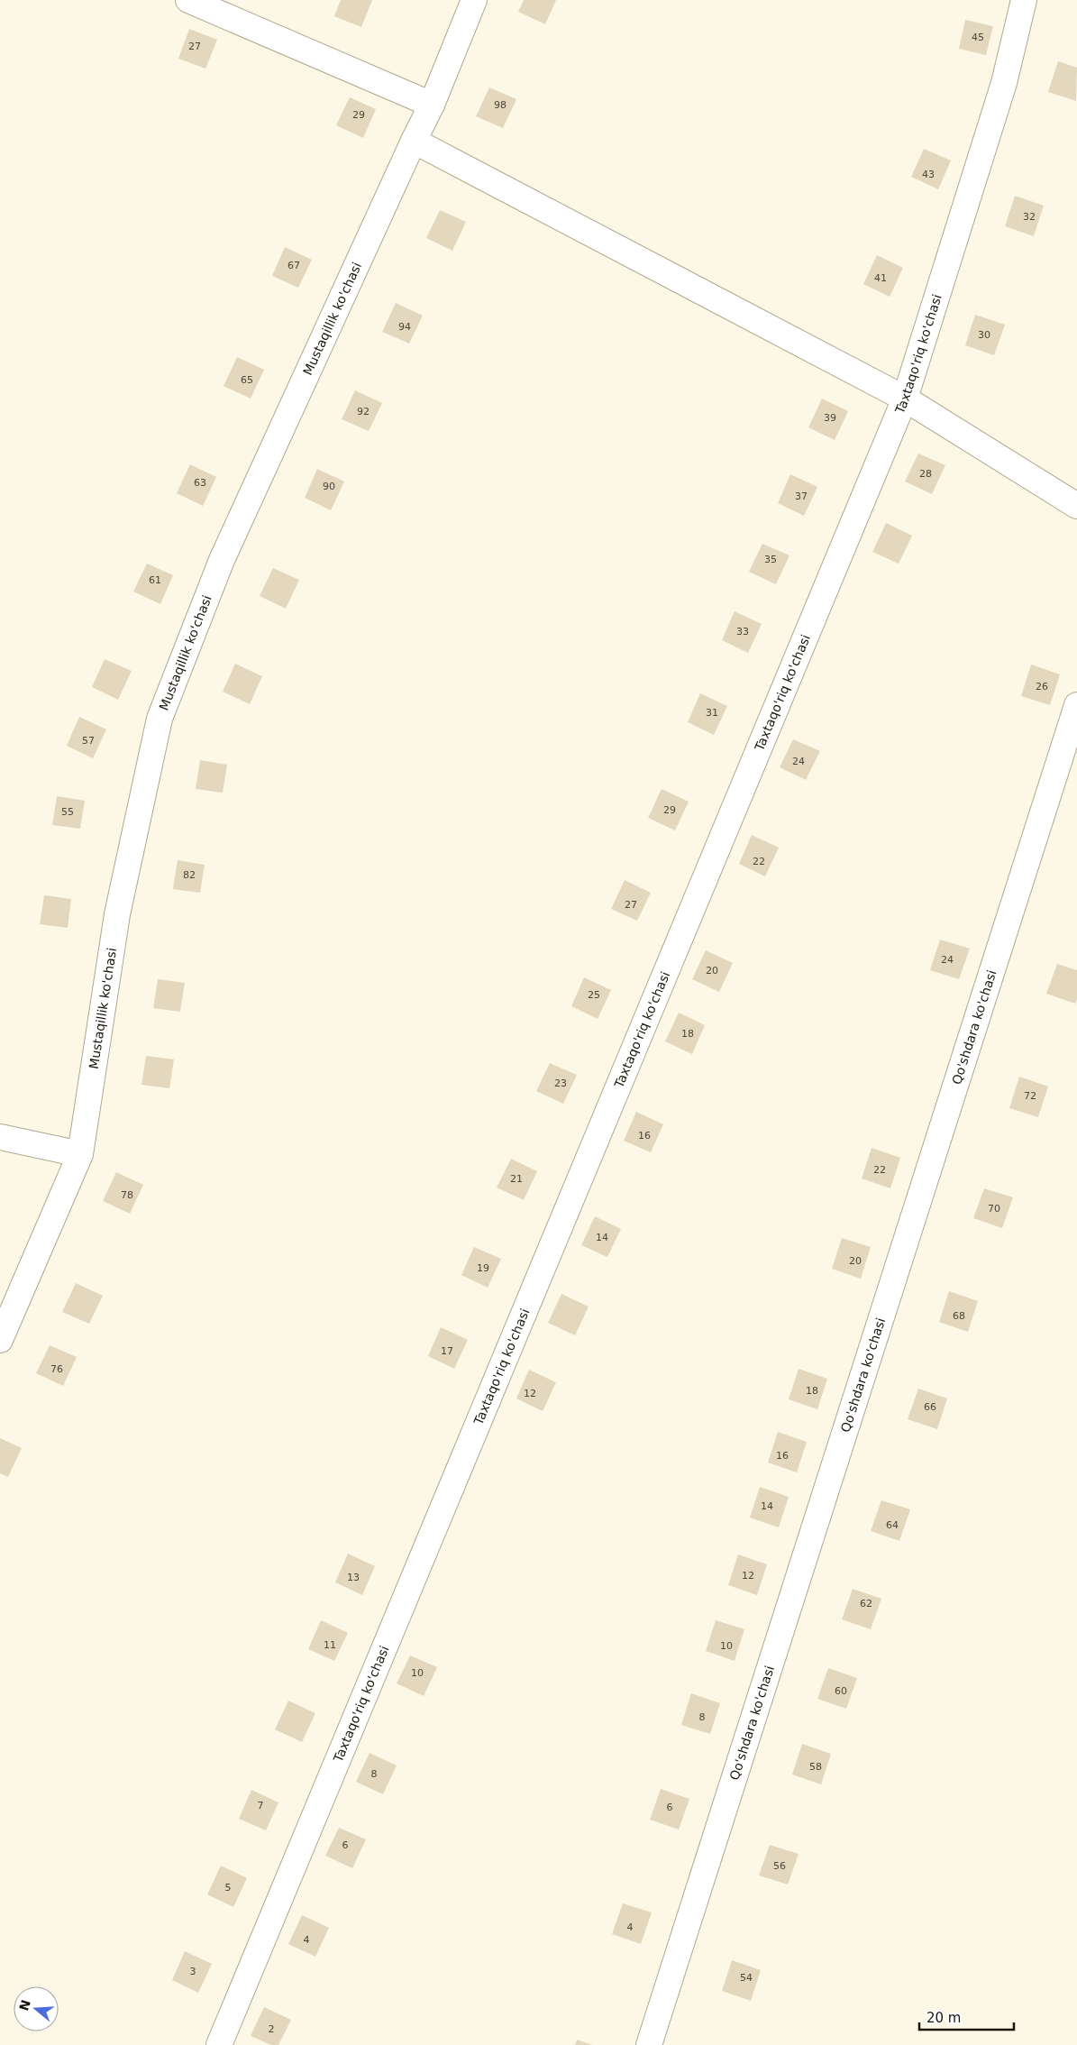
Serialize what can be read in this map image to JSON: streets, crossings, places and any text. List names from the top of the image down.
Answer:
{
  "streets": {
    "street": ["Mustaqillik ko'chasi", "Taxtaqo'riq ko'chasi", "Qo'shdara ko'chasi"]
  },
  "house_numbers": [
    "45",
    "27",
    "98",
    "29",
    "43",
    "32",
    "67",
    "41",
    "94",
    "30",
    "65",
    "92",
    "39",
    "28",
    "63",
    "90",
    "37",
    "35",
    "61",
    "33",
    "26",
    "31",
    "57",
    "24",
    "29",
    "55",
    "22",
    "82",
    "27",
    "24",
    "20",
    "25",
    "18",
    "23",
    "72",
    "16",
    "22",
    "21",
    "78",
    "70",
    "14",
    "20",
    "19",
    "68",
    "17",
    "76",
    "18",
    "12",
    "66",
    "16",
    "14",
    "64",
    "12",
    "13",
    "62",
    "11",
    "10",
    "10",
    "60",
    "8",
    "58",
    "8",
    "7",
    "6",
    "6",
    "56",
    "5",
    "4",
    "4",
    "3",
    "54",
    "2"
  ],
  "scale_bar": "20 m",
  "north": "left"
}
